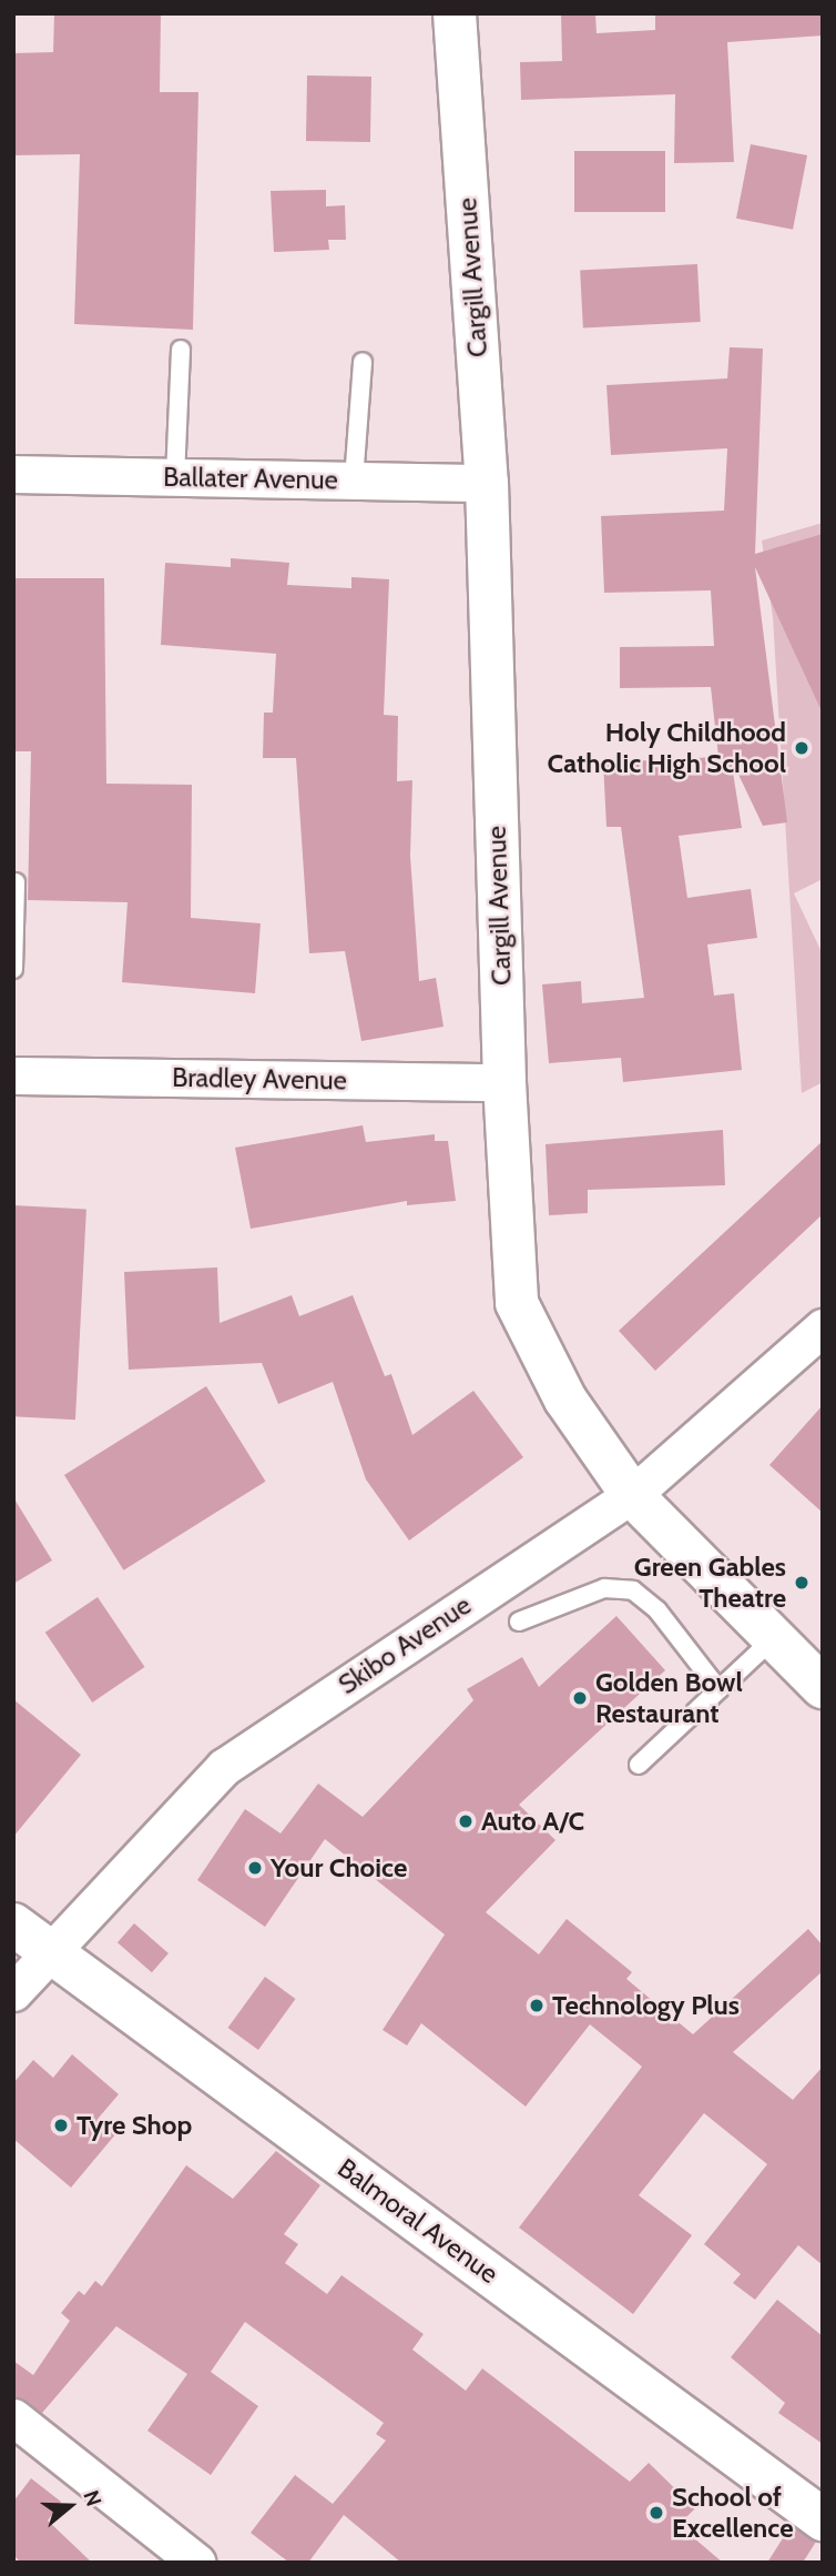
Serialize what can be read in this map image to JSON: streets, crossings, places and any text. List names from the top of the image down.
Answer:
{
  "streets": {
    "main road": ["Cargill Avenue", "Balmoral Avenue"],
    "street": ["Ballater Avenue", "Bradley Avenue", "Skibo Avenue"]
  },
  "crossings": [
    ["Cargill Avenue", "Ballater Avenue"],
    ["Cargill Avenue", "Bradley Avenue"],
    ["Cargill Avenue", "Skibo Avenue"],
    ["Skibo Avenue", "Balmoral Avenue"]
  ],
  "places": [
    "Holy Childhood Catholic High School",
    "Green Gables Theatre",
    "Golden Bowl Restaurant",
    "Auto A/C",
    "Your Choice",
    "Technology Plus",
    "Tyre Shop",
    "School of Excellence"
  ],
  "north": "right"
}
